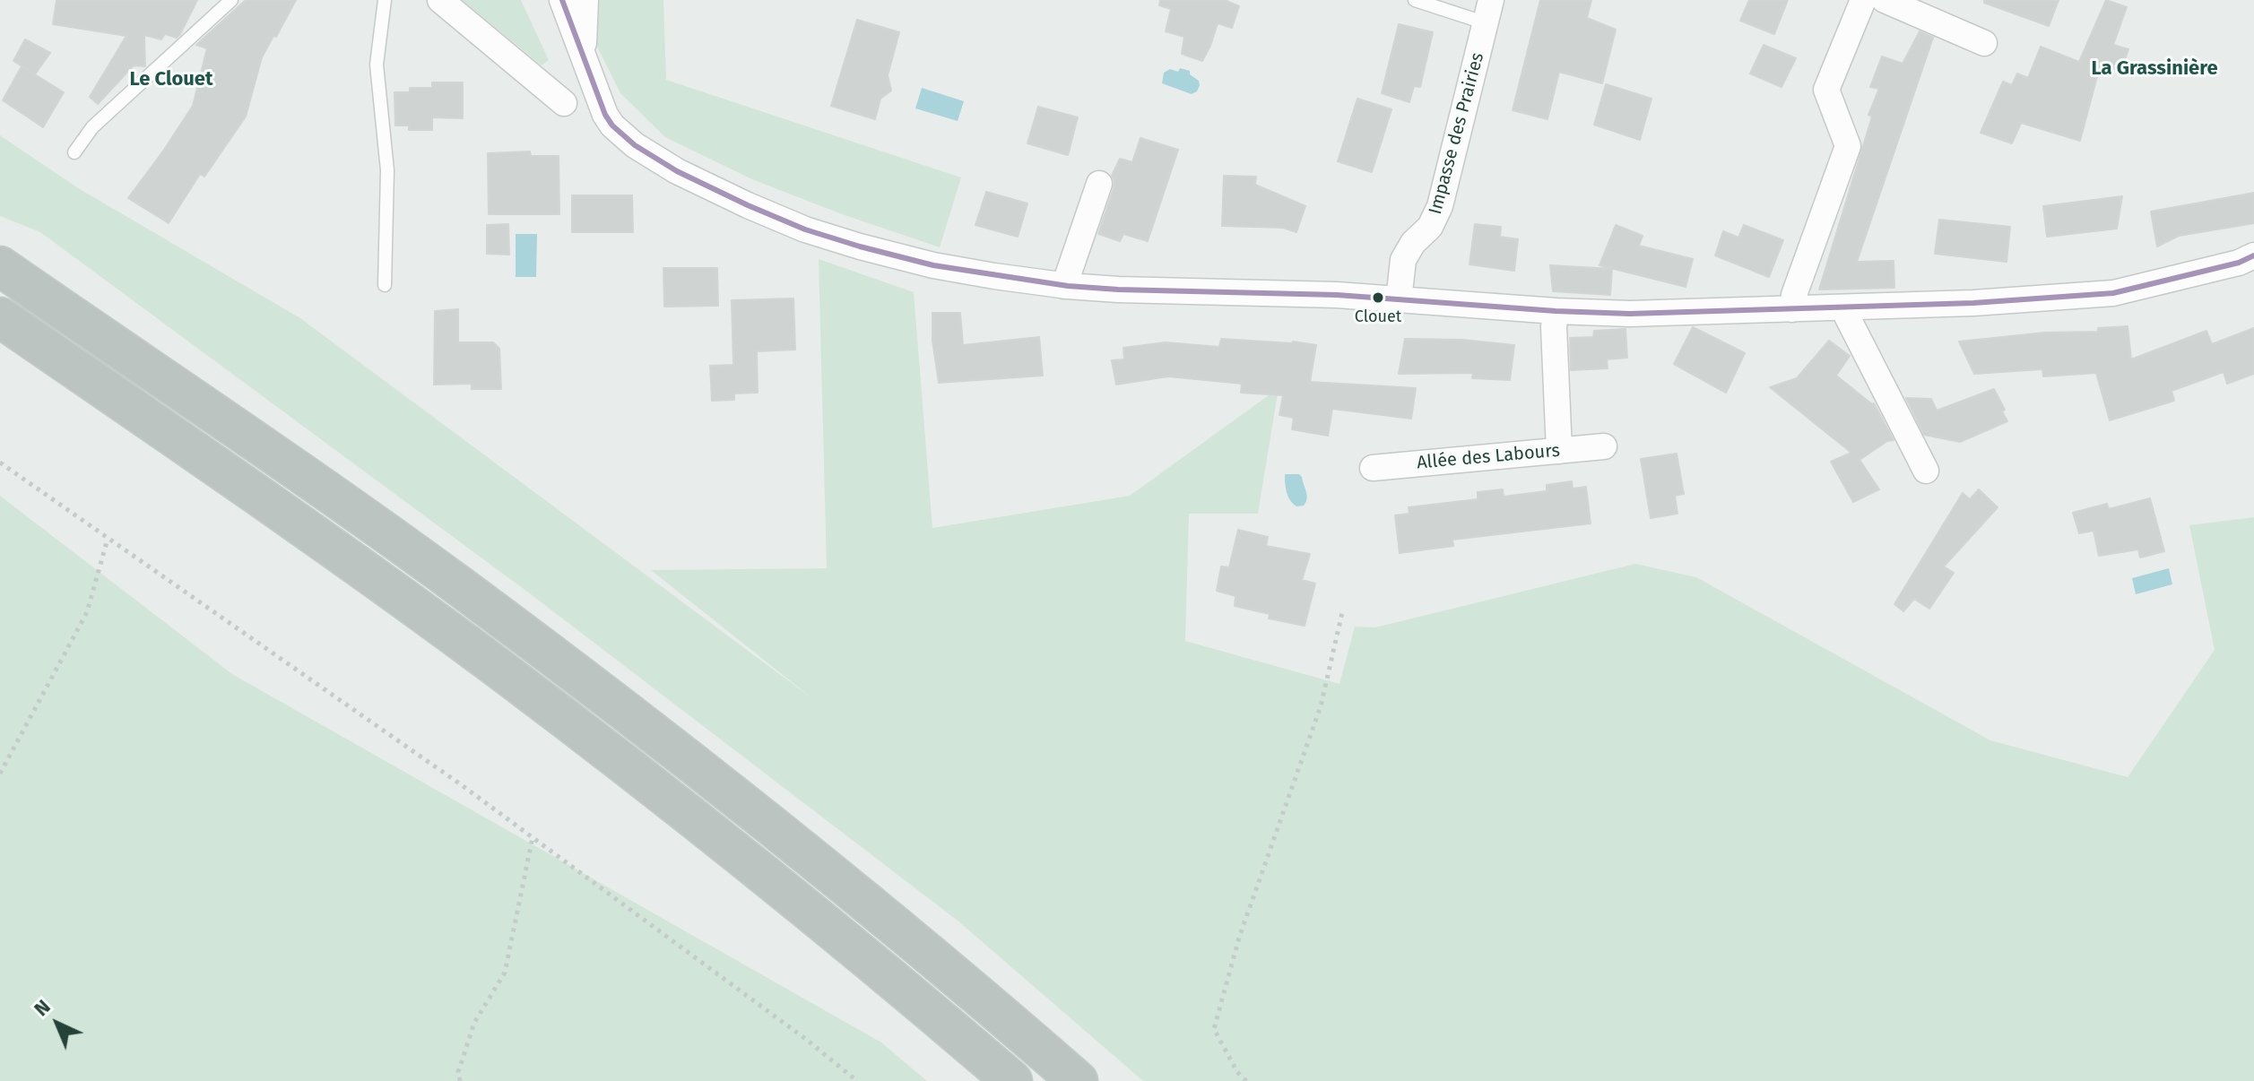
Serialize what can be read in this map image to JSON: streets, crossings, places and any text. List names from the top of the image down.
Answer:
{
  "streets": {
    "street": ["Impasse des Prairies", "Allée des Labours"]
  },
  "districts": ["La Grassinière", "Le Clouet"],
  "places": ["Clouet"],
  "north": "top left"
}
